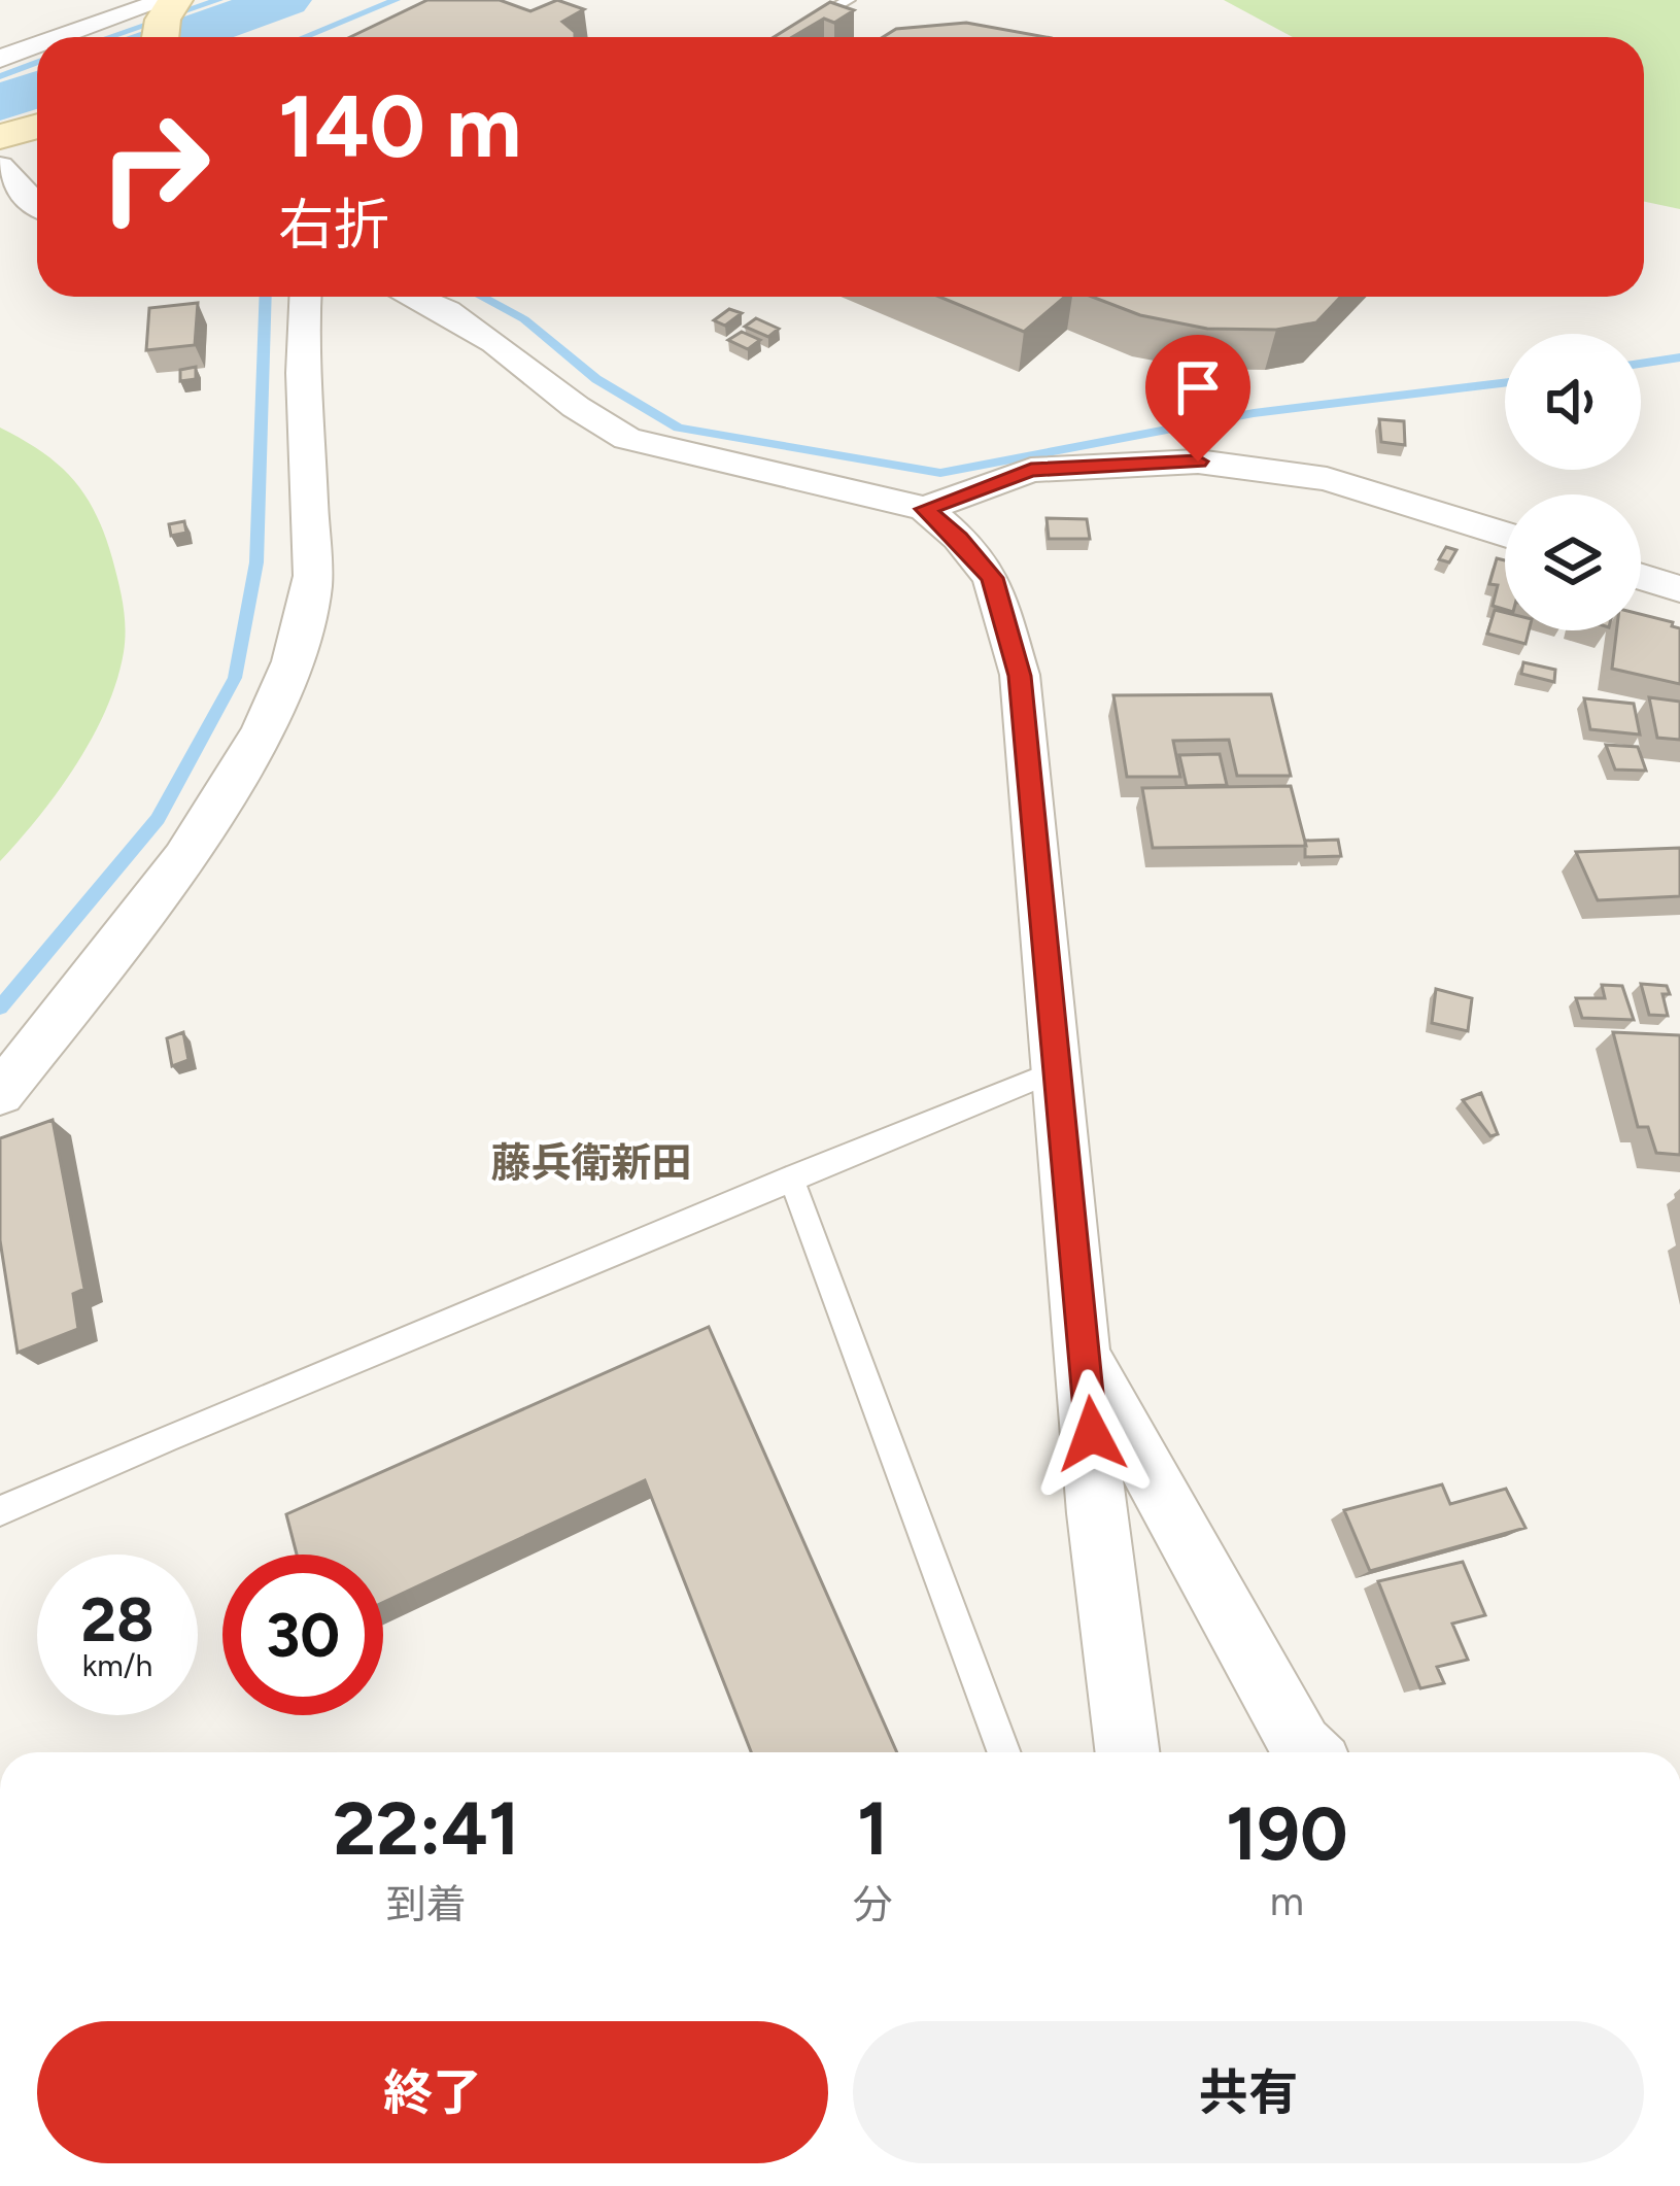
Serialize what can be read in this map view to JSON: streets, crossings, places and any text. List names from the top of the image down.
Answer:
{
  "districts": ["藤兵衛新田"],
  "page": {
    "turn": ["140 m", "右折"],
    "speed": "28 km/h",
    "limit": "30",
    "eta": [
      "22:41",
      "到着",
      "1",
      "分",
      "190",
      "m"
    ],
    "buttons": ["終了", "共有"]
  }
}
